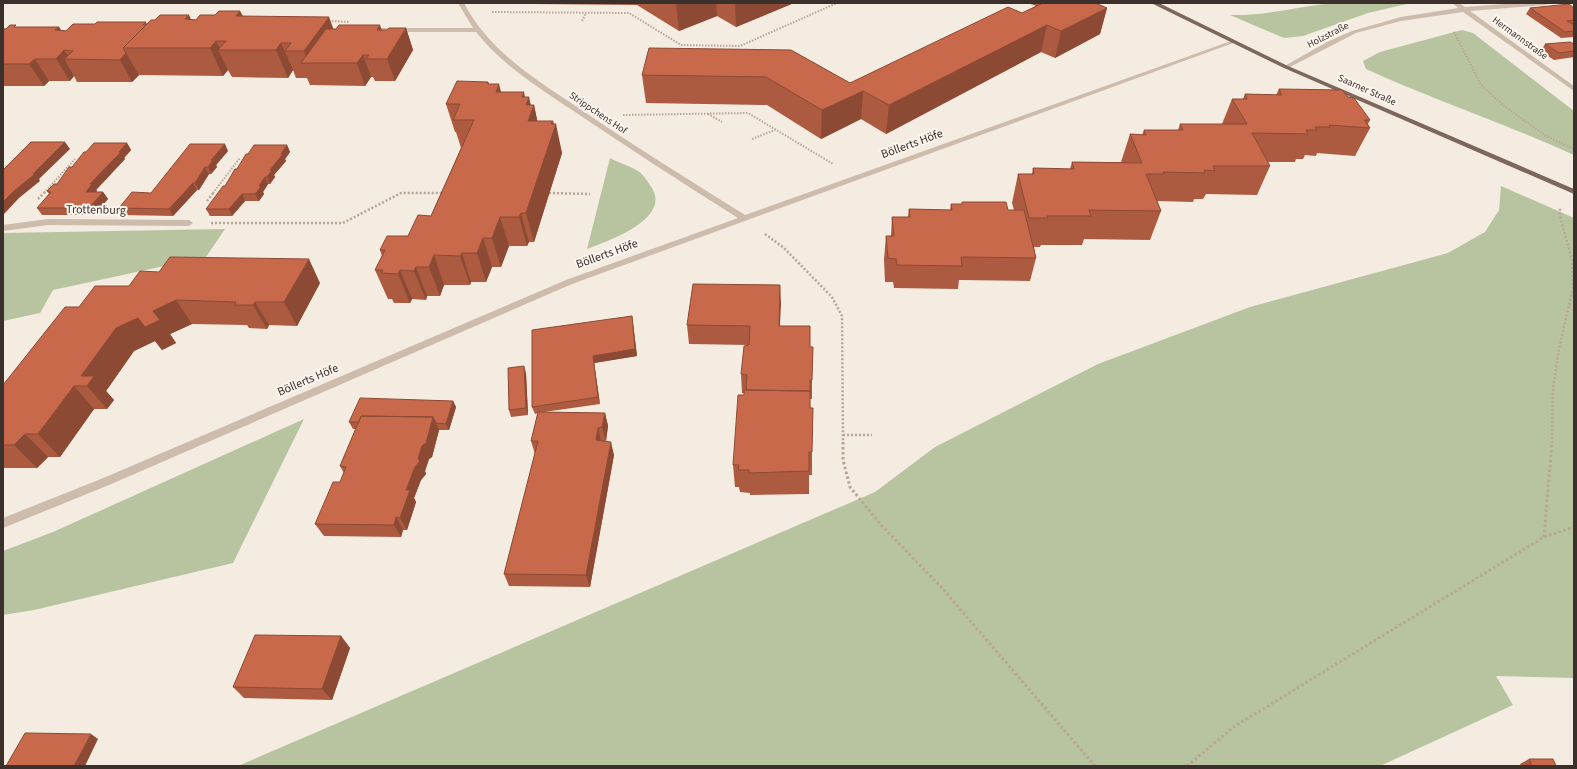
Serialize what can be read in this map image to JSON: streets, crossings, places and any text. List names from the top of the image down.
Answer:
{
  "streets": {
    "main road": ["Saarner Straße"],
    "street": [
      "Holzstraße",
      "Hermannstraße",
      "Strippchens Hof",
      "Böllerts Höfe",
      "Trottenburg"
    ]
  },
  "crossings": [
    ["Holzstraße", "Hermannstraße"],
    ["Holzstraße", "Saarner Straße"],
    ["Saarner Straße", "Böllerts Höfe"],
    ["Strippchens Hof", "Böllerts Höfe"]
  ]
}
